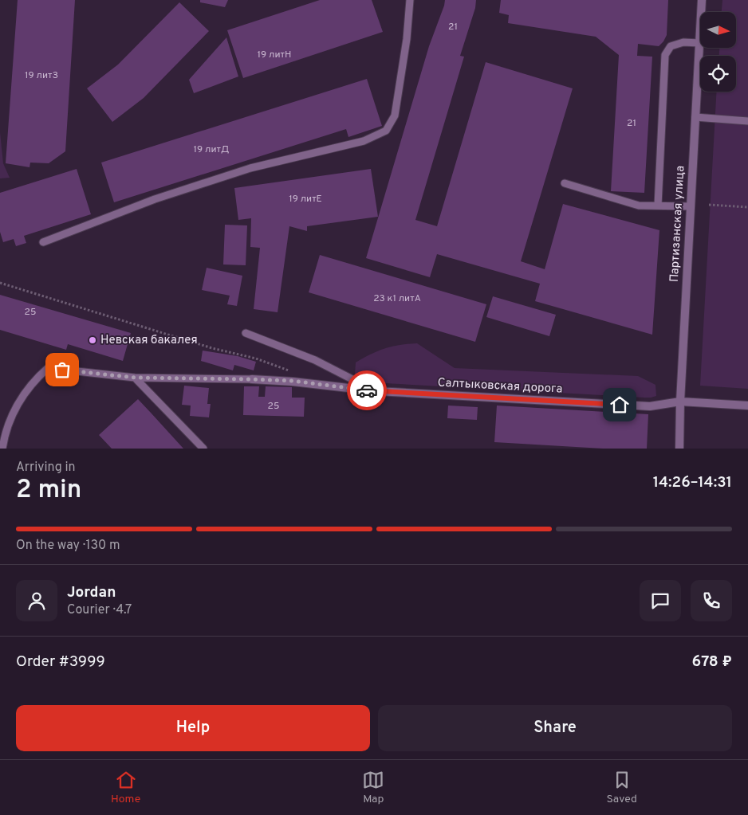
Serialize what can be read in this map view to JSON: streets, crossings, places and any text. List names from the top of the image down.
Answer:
{
  "streets": {
    "street": ["Партизанская улица", "Салтыковская дорога"]
  },
  "crossings": [
    ["Партизанская улица", "Салтыковская дорога"]
  ],
  "places": ["Невская бакалея"],
  "house_numbers": [
    "21",
    "19 литН",
    "19 литЗ",
    "21",
    "19 литД",
    "19 литЕ",
    "23 к1 литА",
    "25",
    "25"
  ],
  "north": "right",
  "page": {
    "heading": ["2 min", "Arriving in", "14:26–14:31"],
    "panel": [
      "Jordan",
      "Courier · 4.7",
      "Order #3999",
      "678 ₽"
    ],
    "bar": "On the way · 130 m",
    "buttons": ["Help", "Share"],
    "tabs": ["Home", "Map", "Saved"]
  }
}
